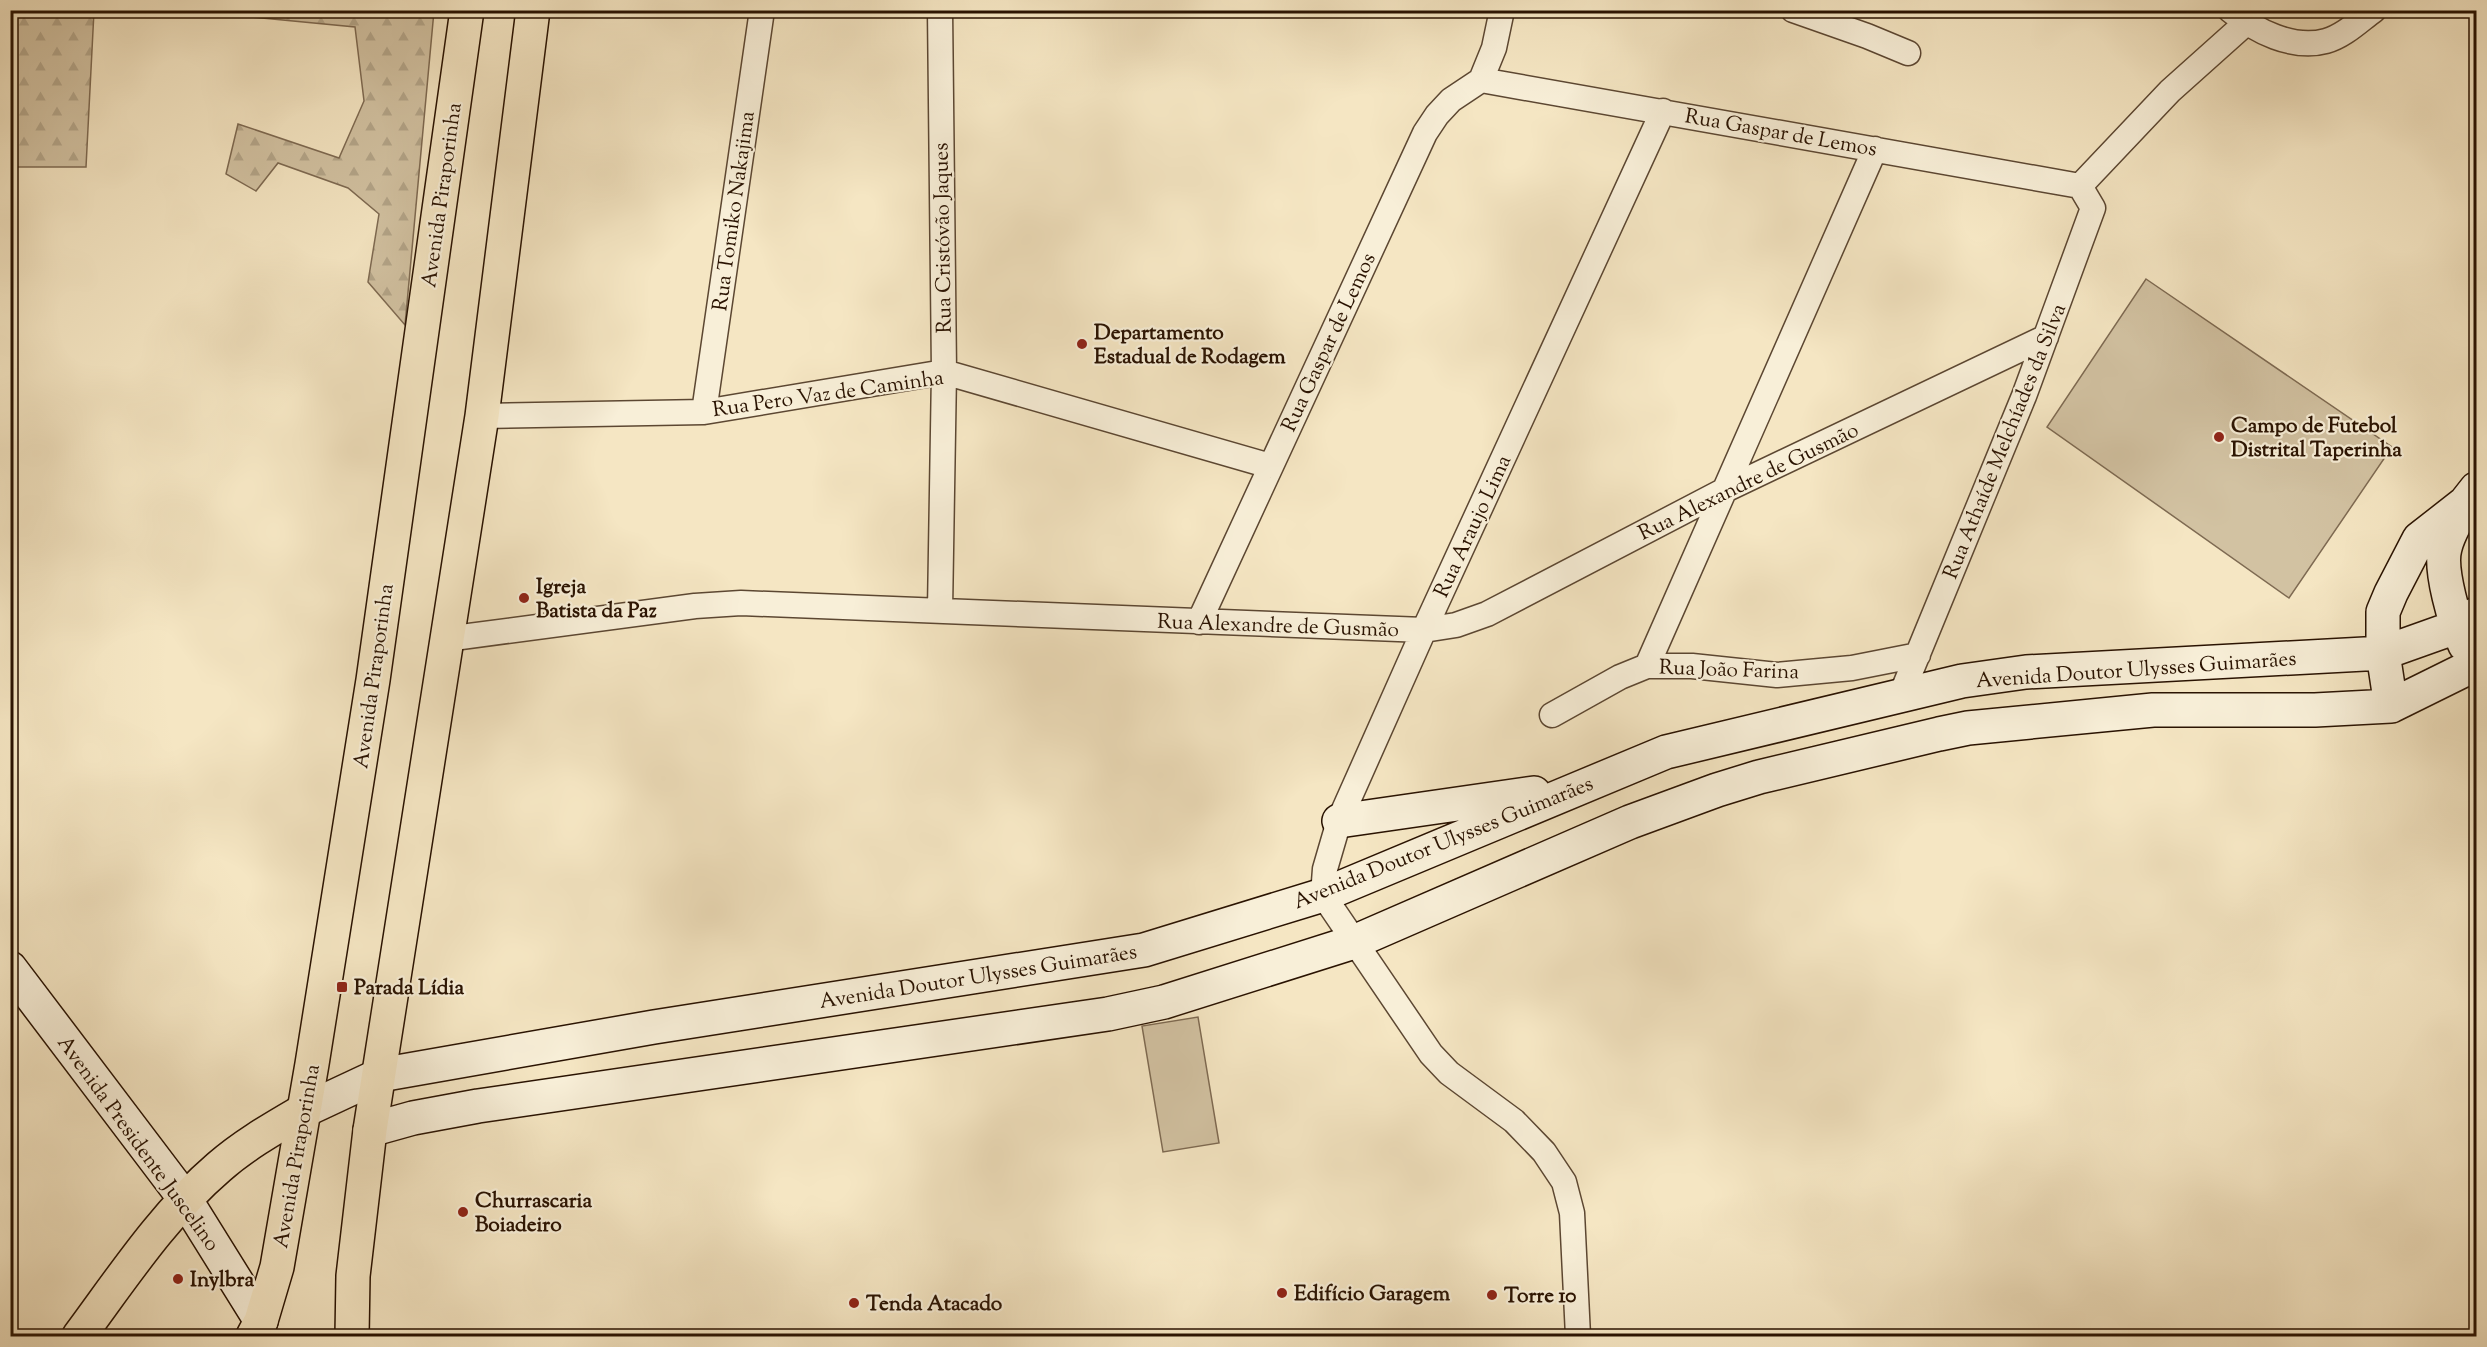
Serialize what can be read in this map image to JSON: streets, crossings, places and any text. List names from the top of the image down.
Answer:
{
  "streets": {
    "main road": ["Avenida Piraporinha", "Avenida Doutor Ulysses Guimarães", "Avenida Presidente Juscelino"],
    "street": [
      "Rua Gaspar de Lemos",
      "Rua Tomiko Nakajima",
      "Rua Cristóvão Jaques",
      "Rua Pero Vaz de Caminha",
      "Rua Athaíde Melchíades da Silva",
      "Rua Alexandre de Gusmão",
      "Rua Araujo Lima",
      "Rua João Farina"
    ]
  },
  "crossings": [
    ["Rua Gaspar de Lemos", "Rua Pero Vaz de Caminha"],
    ["Rua Gaspar de Lemos", "Rua Athaíde Melchíades da Silva"],
    ["Rua Gaspar de Lemos", "Rua Alexandre de Gusmão"],
    ["Rua Gaspar de Lemos", "Rua Araujo Lima"],
    ["Avenida Piraporinha", "Avenida Doutor Ulysses Guimarães"],
    ["Avenida Piraporinha", "Avenida Presidente Juscelino"],
    ["Rua Tomiko Nakajima", "Rua Pero Vaz de Caminha"],
    ["Rua Cristóvão Jaques", "Rua Pero Vaz de Caminha"],
    ["Rua Cristóvão Jaques", "Rua Alexandre de Gusmão"],
    ["Rua Athaíde Melchíades da Silva", "Rua Alexandre de Gusmão"],
    ["Rua Athaíde Melchíades da Silva", "Rua João Farina"],
    ["Rua Athaíde Melchíades da Silva", "Avenida Doutor Ulysses Guimarães"],
    ["Rua Alexandre de Gusmão", "Rua Araujo Lima"],
    ["Rua Araujo Lima", "Avenida Doutor Ulysses Guimarães"]
  ],
  "places": {
    "other": [
      "Departamento Estadual de Rodagem",
      "Campo de Futebol Distrital Taperinha",
      "Igreja Batista da Paz",
      "Churrascaria Boiadeiro",
      "Inylbra",
      "Edifício Garagem",
      "Torre 10",
      "Tenda Atacado"
    ],
    "transit": ["Parada Lídia"]
  }
}
